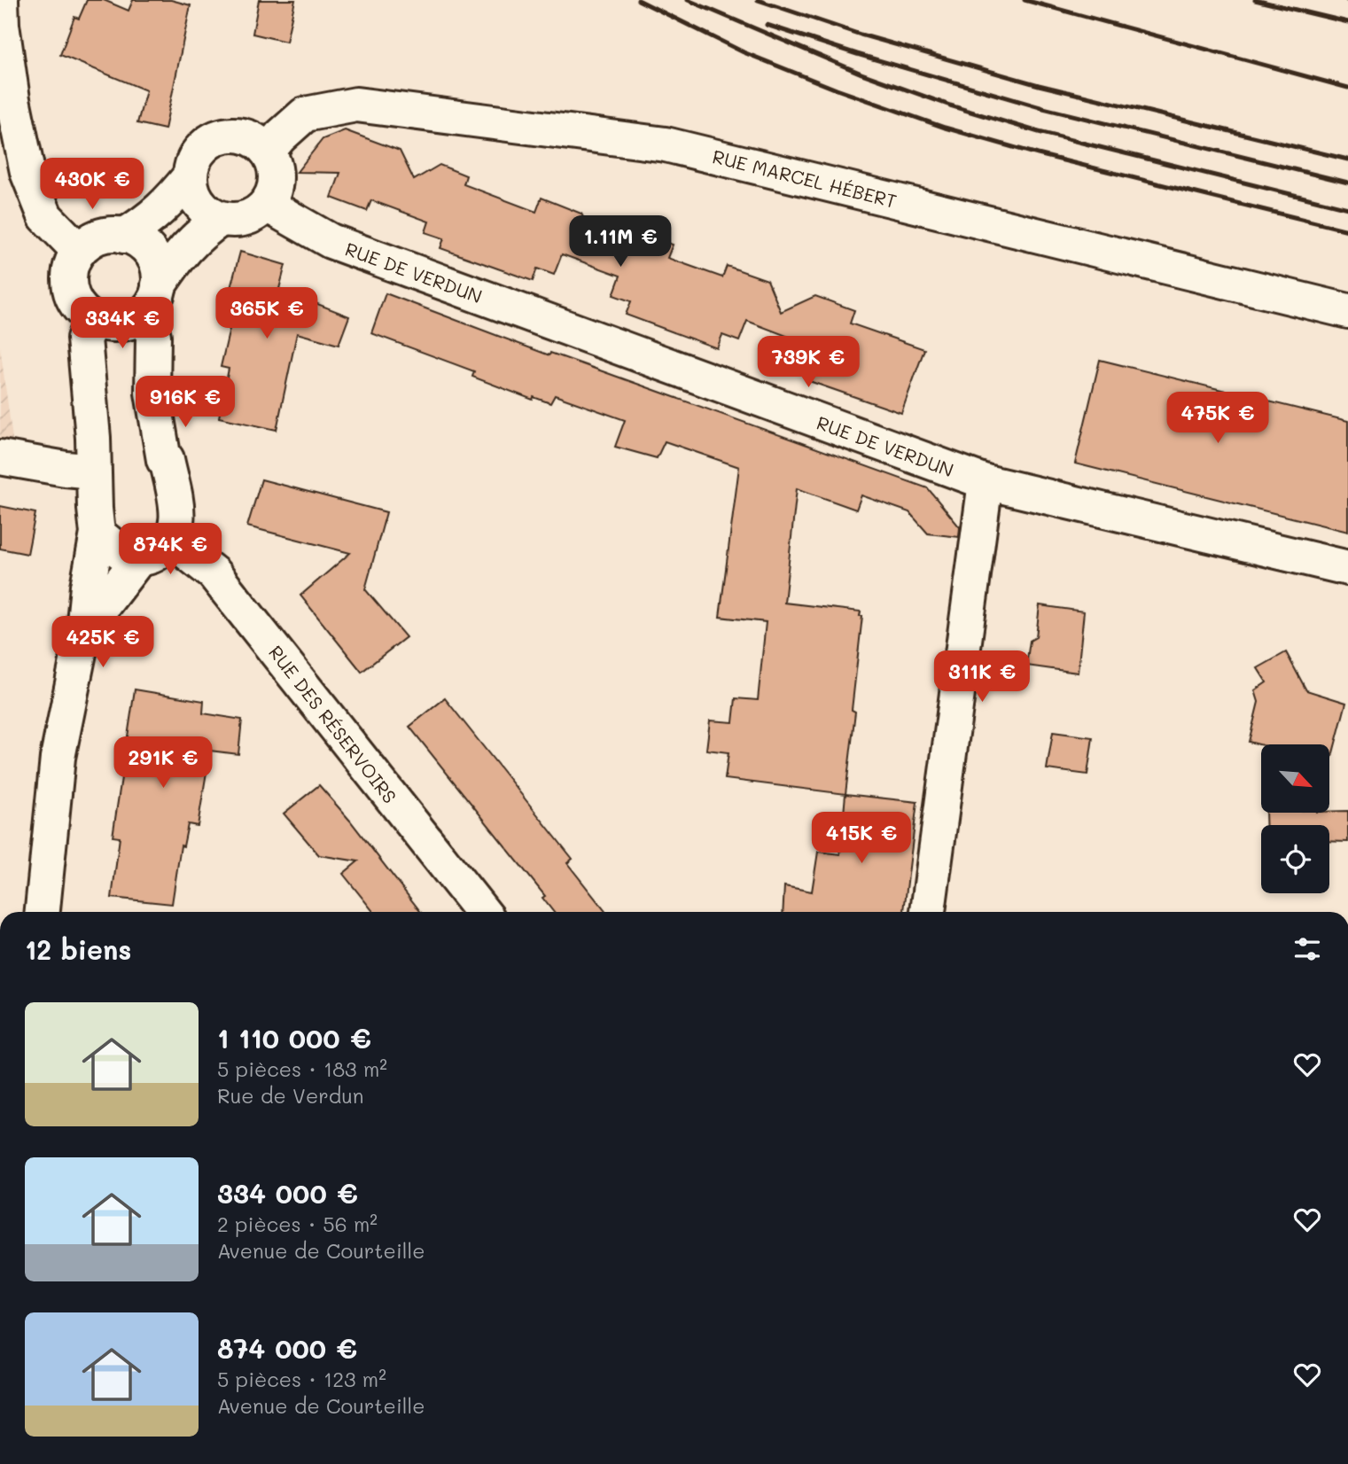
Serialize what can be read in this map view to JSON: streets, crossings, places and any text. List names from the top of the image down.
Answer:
{
  "streets": {
    "street": ["RUE MARCEL HÉBERT", "RUE DE VERDUN", "RUE DES RÉSERVOIRS"]
  },
  "crossings": [
    ["RUE MARCEL HÉBERT", "RUE DE VERDUN"]
  ],
  "north": "bottom right",
  "page": {
    "price": [
      "430K €",
      "1.11M €",
      "365K €",
      "334K €",
      "739K €",
      "916K €",
      "475K €",
      "874K €",
      "425K €",
      "311K €",
      "291K €",
      "415K €"
    ],
    "heading": "12 biens",
    "list": [
      {
        "name": "1 110 000 €",
        "note": "5 pièces · 183 m² · Rue de Verdun"
      },
      {
        "name": "334 000 €",
        "note": "2 pièces · 56 m² · Avenue de Courteille"
      },
      {
        "name": "874 000 €",
        "note": "5 pièces · 123 m² · Avenue de Courteille"
      }
    ]
  }
}
